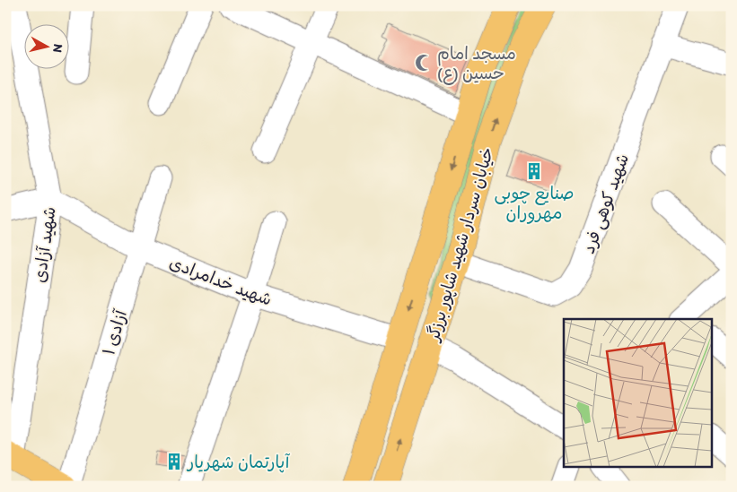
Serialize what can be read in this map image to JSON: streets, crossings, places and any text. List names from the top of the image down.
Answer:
{
  "streets": {
    "main road": ["خیابان سردار شهید شاپور برزگر"],
    "street": [
      "شهید کوهی فرد",
      "شهید آزادی",
      "شهید خدامرادی",
      "آزادی ۱"
    ]
  },
  "crossings": [
    ["شهید کوهی فرد", "خیابان سردار شهید شاپور برزگر"],
    ["خیابان سردار شهید شاپور برزگر", "شهید خدامرادی"],
    ["شهید آزادی", "شهید خدامرادی"],
    ["شهید خدامرادی", "آزادی ۱"]
  ],
  "places": {
    "mosque": ["مسجد امام حسین (ع)"],
    "building": ["صنایع چوبی مهروران", "آپارتمان شهریار"]
  },
  "north": "right"
}
